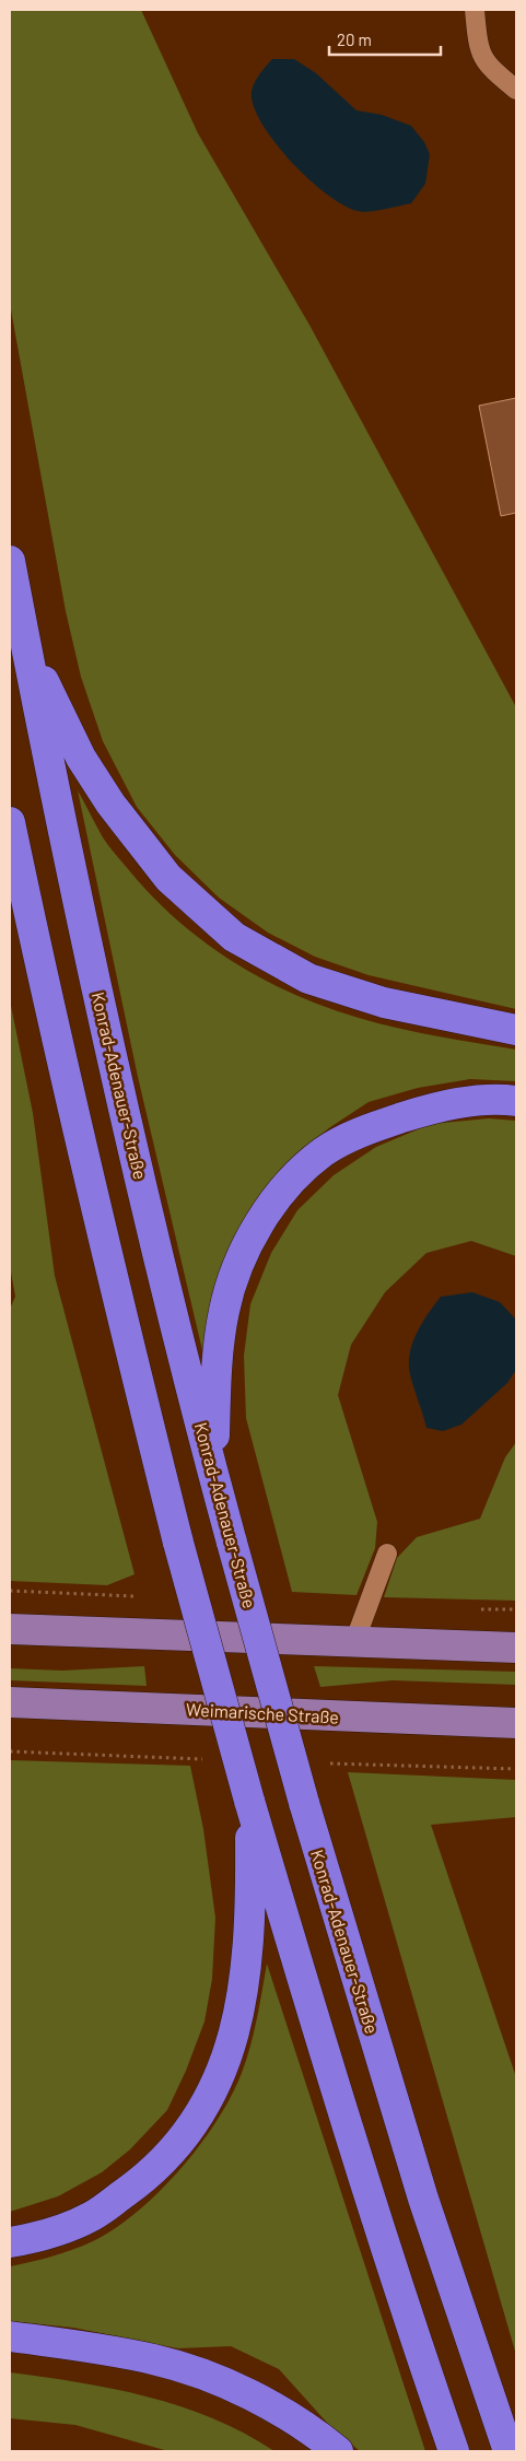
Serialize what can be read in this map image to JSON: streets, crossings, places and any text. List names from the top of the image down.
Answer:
{
  "streets": {
    "highway": ["Konrad-Adenauer-Straße"],
    "main road": ["Weimarische Straße"]
  },
  "scale_bar": "20 m"
}
